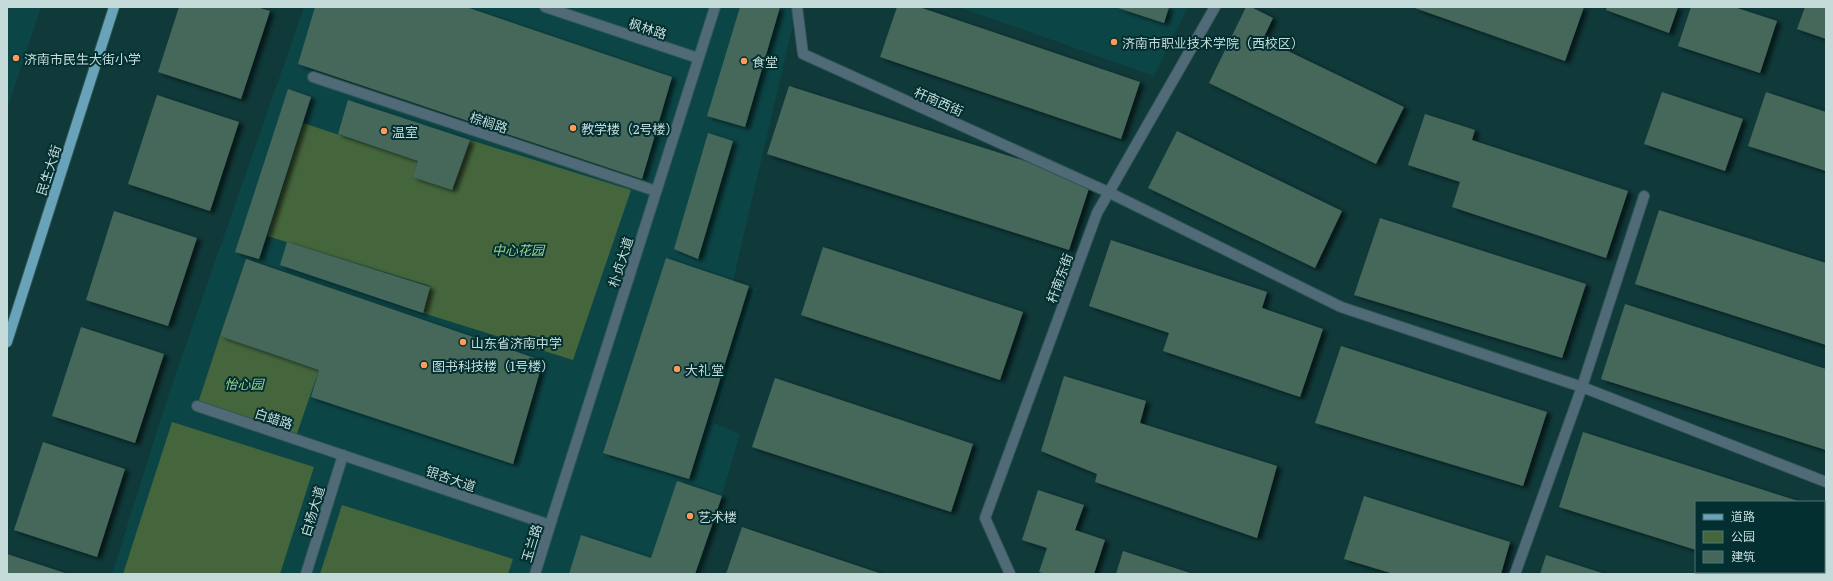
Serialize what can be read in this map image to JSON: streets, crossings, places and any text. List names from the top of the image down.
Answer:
{
  "streets": {
    "main road": ["民生大街"],
    "street": [
      "枫林路",
      "杆南西街",
      "棕榈路",
      "朴贞大道",
      "杆南东街",
      "白蜡路",
      "银杏大道",
      "白杨大道",
      "玉兰路"
    ]
  },
  "crossings": [
    ["枫林路", "朴贞大道"],
    ["杆南西街", "杆南东街"],
    ["棕榈路", "朴贞大道"],
    ["朴贞大道", "银杏大道"],
    ["朴贞大道", "玉兰路"],
    ["白蜡路", "银杏大道"],
    ["白蜡路", "白杨大道"],
    ["银杏大道", "白杨大道"],
    ["银杏大道", "玉兰路"]
  ],
  "parks": ["中心花园", "怡心园"],
  "places": [
    "济南市职业技术学院（西校区）",
    "济南市民生大街小学",
    "食堂",
    "教学楼（2号楼）",
    "温室",
    "山东省济南中学",
    "图书科技楼（1号楼）",
    "大礼堂",
    "艺术楼"
  ],
  "legend": ["道路", "公园", "建筑"]
}
